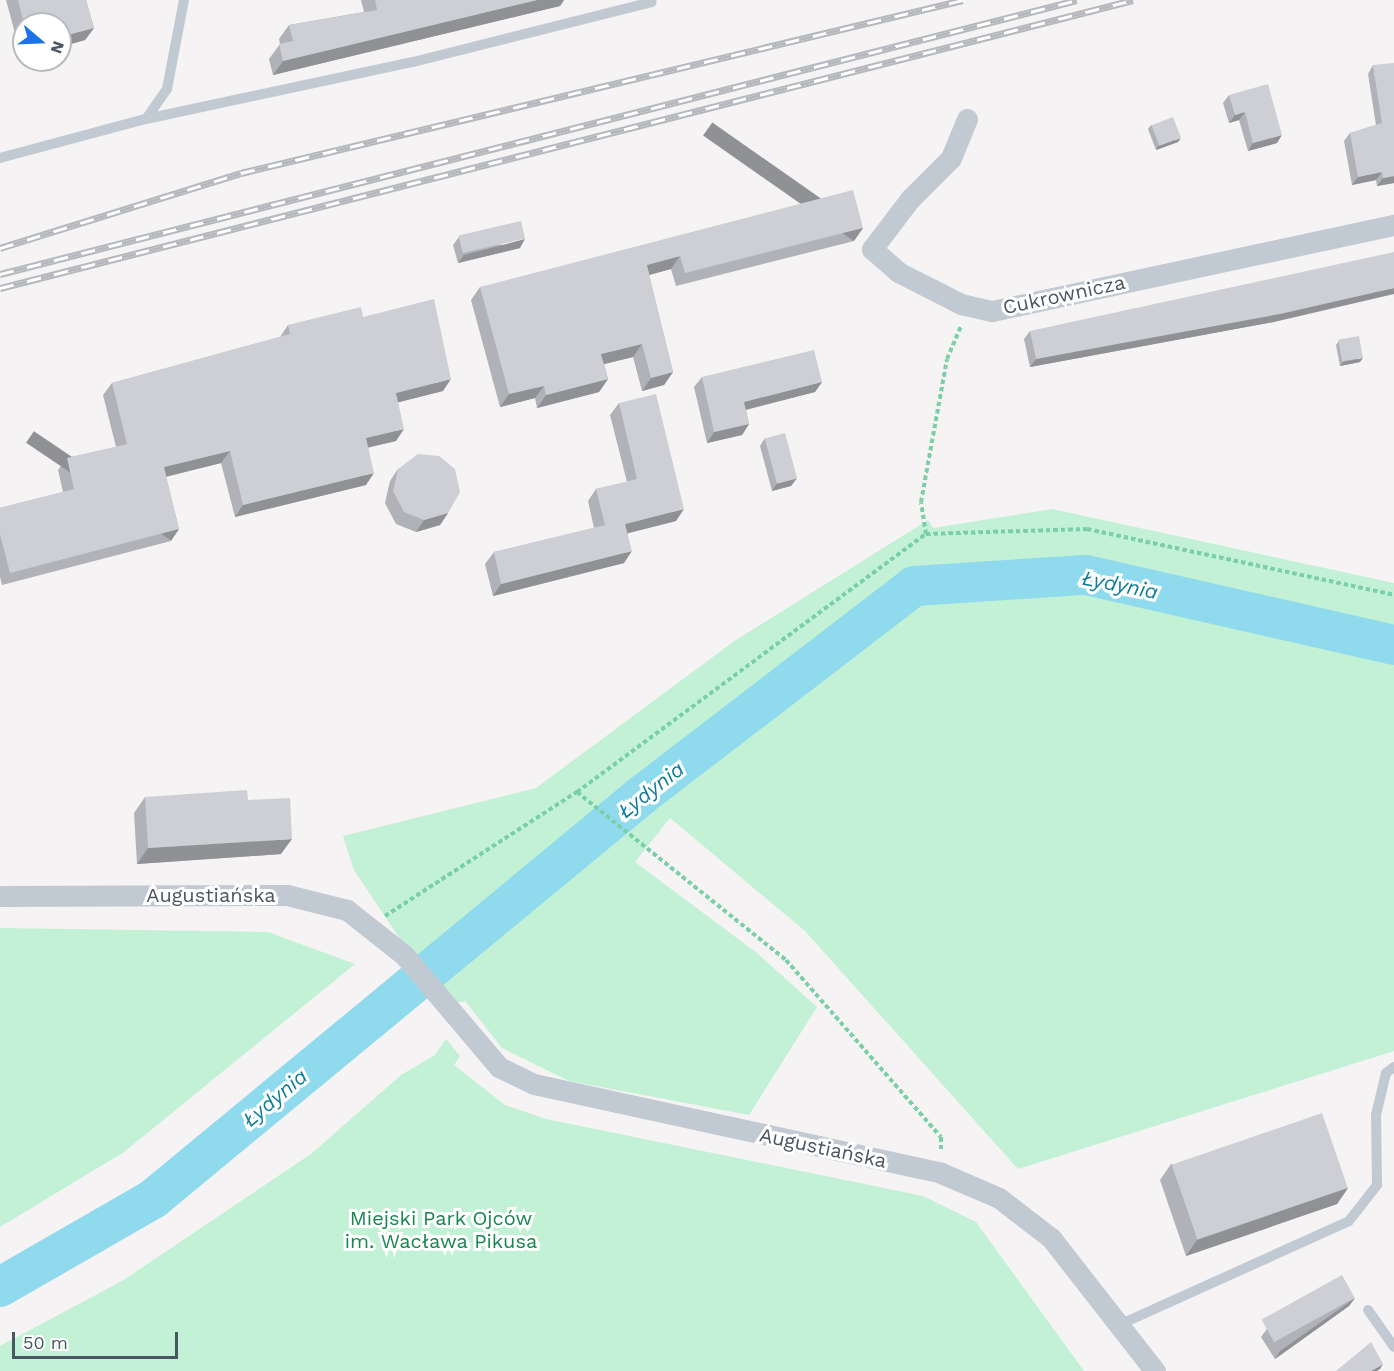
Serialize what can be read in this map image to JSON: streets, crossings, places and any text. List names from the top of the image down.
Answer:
{
  "streets": {
    "street": ["Cukrownicza", "Augustiańska"]
  },
  "water": ["Łydynia"],
  "parks": ["Miejski Park Ojców im. Wacława Pikusa"],
  "scale_bar": "50 m",
  "north": "right"
}
